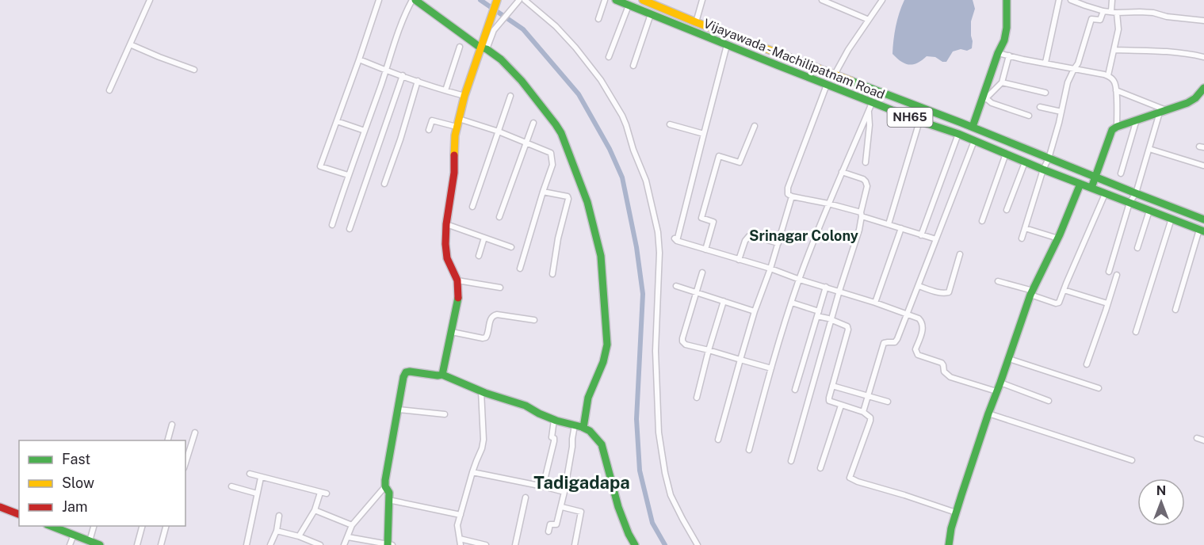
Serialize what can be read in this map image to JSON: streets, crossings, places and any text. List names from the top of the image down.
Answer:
{
  "streets": {
    "main road": ["Vijayawada - Machilipatnam Road", "NH65"]
  },
  "districts": ["Srinagar Colony", "Tadigadapa"],
  "legend": ["Fast", "Slow", "Jam"],
  "north": "top"
}
